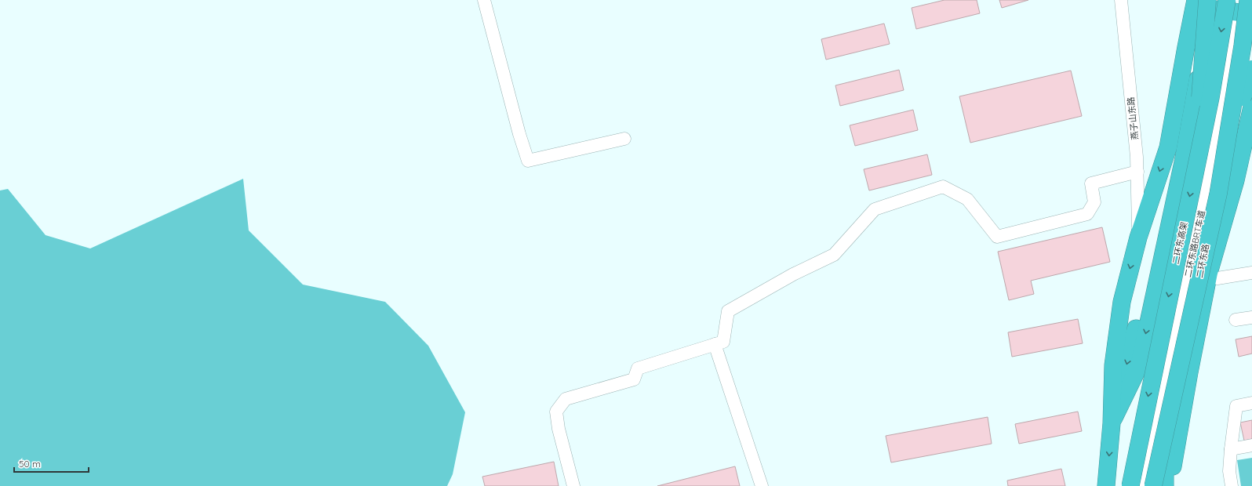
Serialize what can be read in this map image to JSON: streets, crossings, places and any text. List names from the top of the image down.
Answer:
{
  "streets": {
    "highway": ["二环东高架", "二环东路"],
    "street": ["燕子山东路", "二环东路BRT车道"]
  },
  "scale_bar": "50 m"
}
